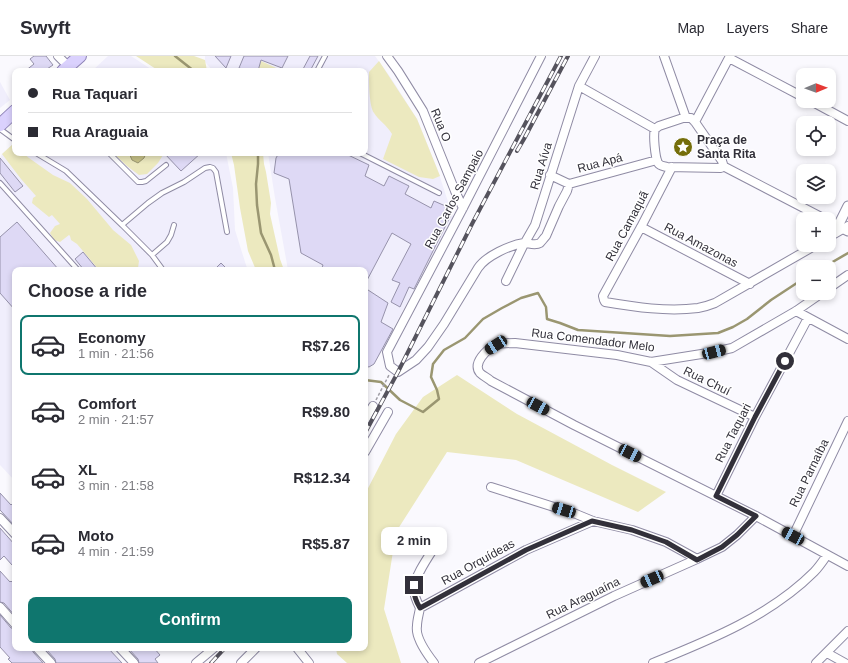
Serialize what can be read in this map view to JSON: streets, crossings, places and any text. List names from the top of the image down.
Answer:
{
  "streets": {
    "street": [
      "Rua O",
      "Rua Apá",
      "Rua Aíva",
      "Rua Carlos Sampaio",
      "Rua Camaquã",
      "Rua Amazonas",
      "Rua Comendador Melo",
      "Rua Chuí",
      "Rua Taquari",
      "Rua Parnaíba",
      "Rua Orquídeas",
      "Rua Araguaína"
    ]
  },
  "crossings": [
    ["Rua O", "Rua Carlos Sampaio"],
    ["Rua Apá", "Rua Aíva"],
    ["Rua Camaquã", "Rua Amazonas"],
    ["Rua Comendador Melo", "Rua Chuí"],
    ["Rua Comendador Melo", "Rua Taquari"],
    ["Rua Chuí", "Rua Taquari"]
  ],
  "places": {
    "place": ["Praça de Santa Rita"]
  },
  "north": "right",
  "page": {
    "header": "Swyft",
    "nav": ["Map", "Layers", "Share"],
    "map_buttons": ["+", "−"],
    "banner": ["Rua Taquari", "Rua Araguaia"],
    "heading": "Choose a ride",
    "list": [
      {
        "name": "Economy",
        "note": "1 min · 21:56",
        "value": "R$7.26"
      },
      {
        "name": "Comfort",
        "note": "2 min · 21:57",
        "value": "R$9.80"
      },
      {
        "name": "XL",
        "note": "3 min · 21:58",
        "value": "R$12.34"
      },
      {
        "name": "Moto",
        "note": "4 min · 21:59",
        "value": "R$5.87"
      }
    ],
    "bubble": "2 min",
    "buttons": "Confirm"
  }
}
